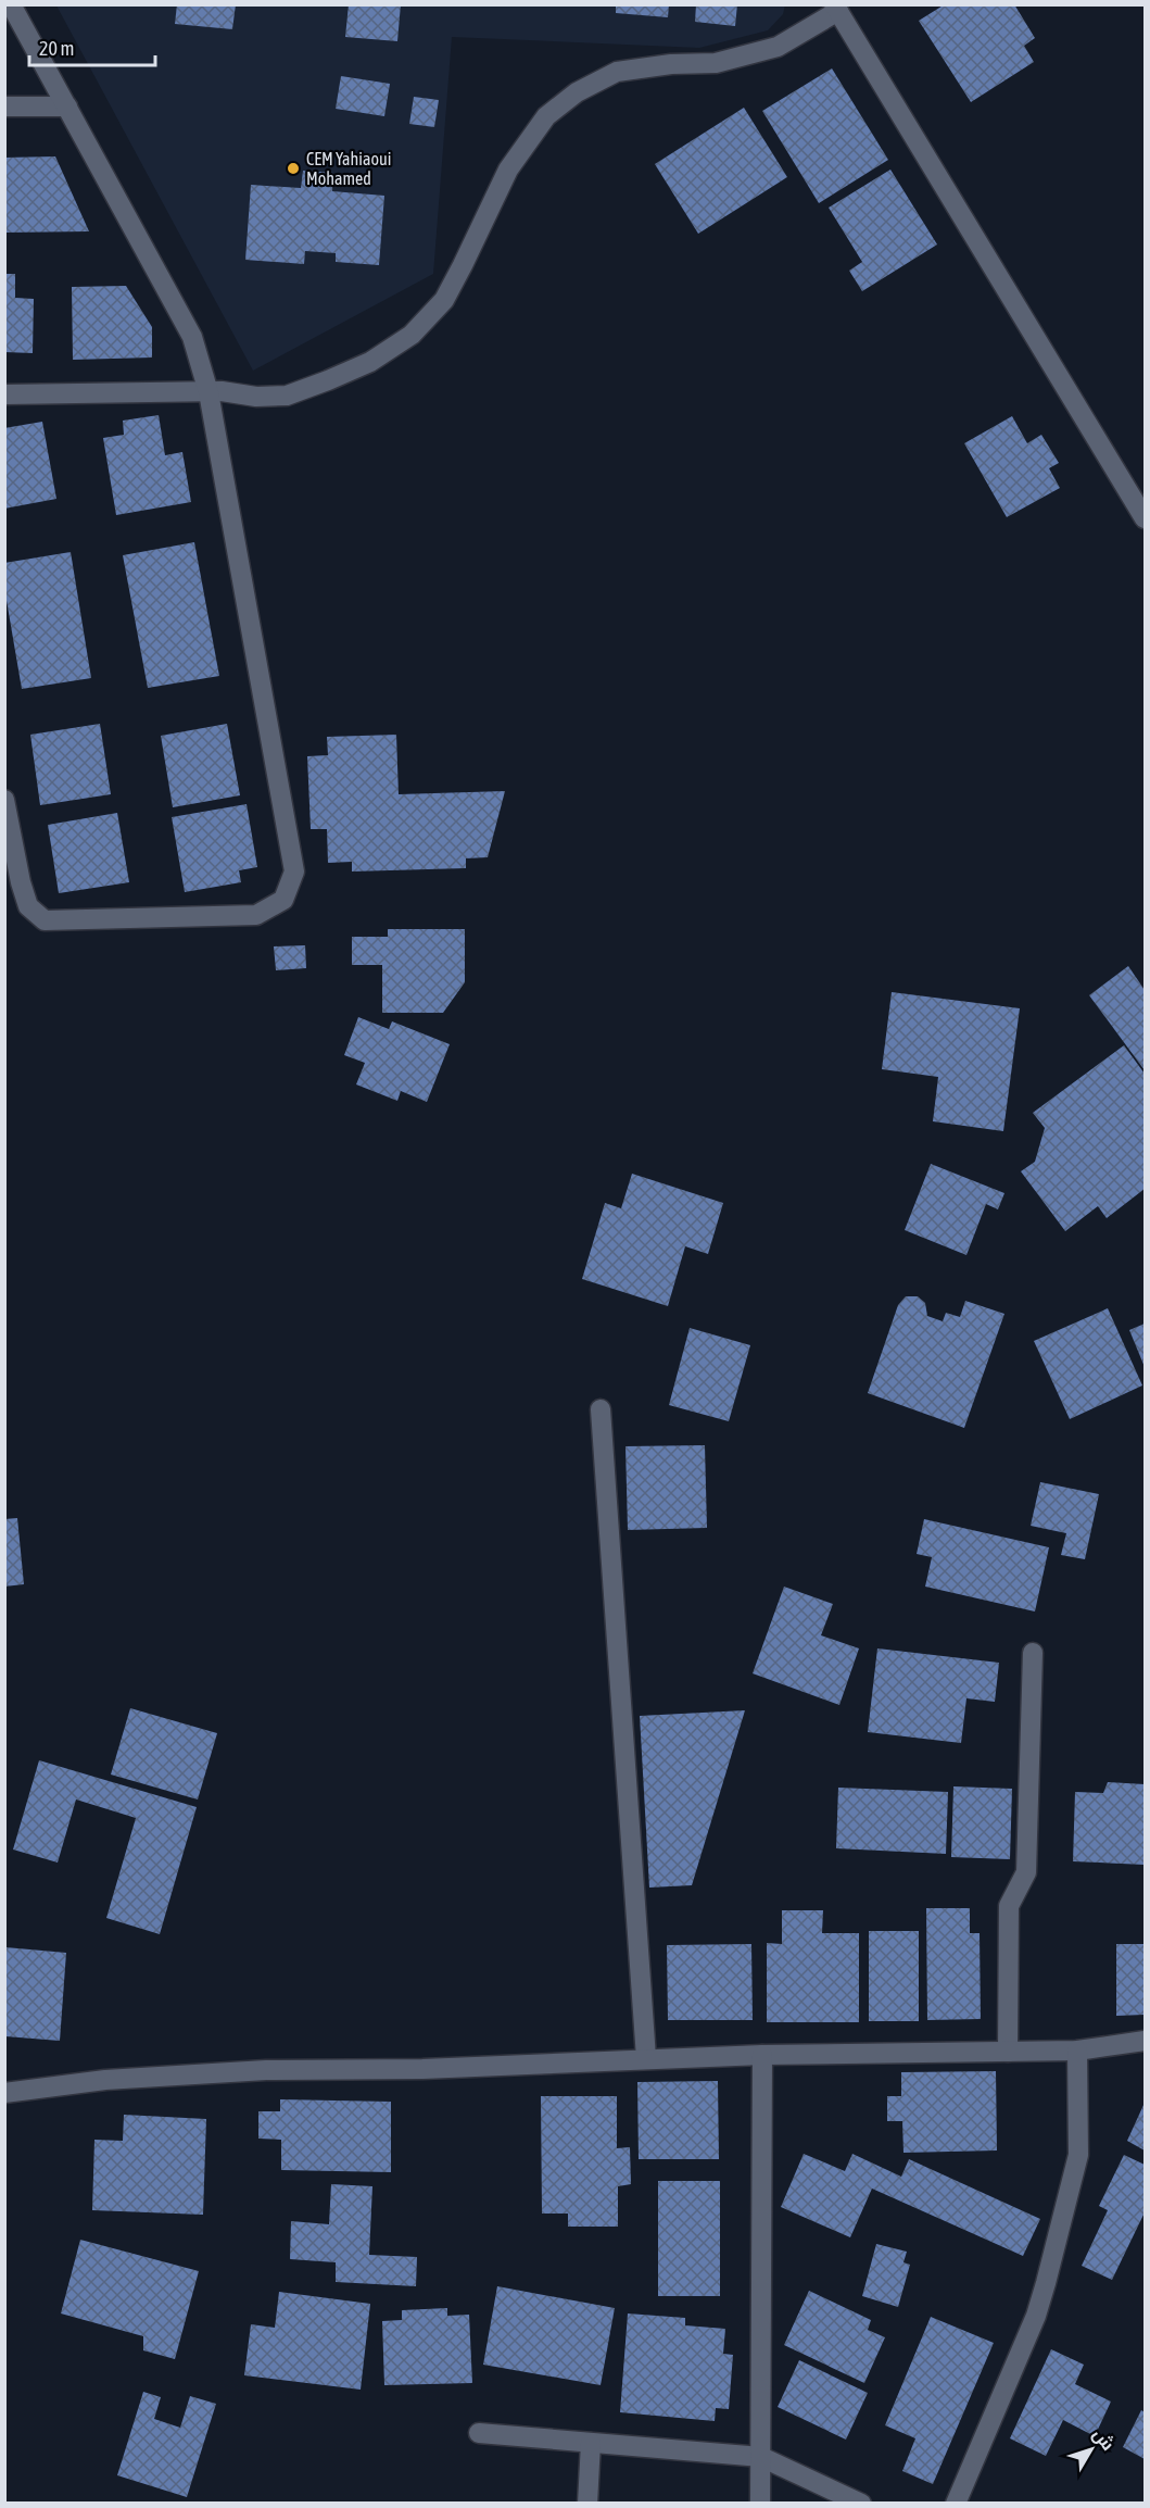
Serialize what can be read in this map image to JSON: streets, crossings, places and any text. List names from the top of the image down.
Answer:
{
  "places": ["CEM Yahiaoui Mohamed"],
  "scale_bar": "20 m",
  "north": "top right"
}
